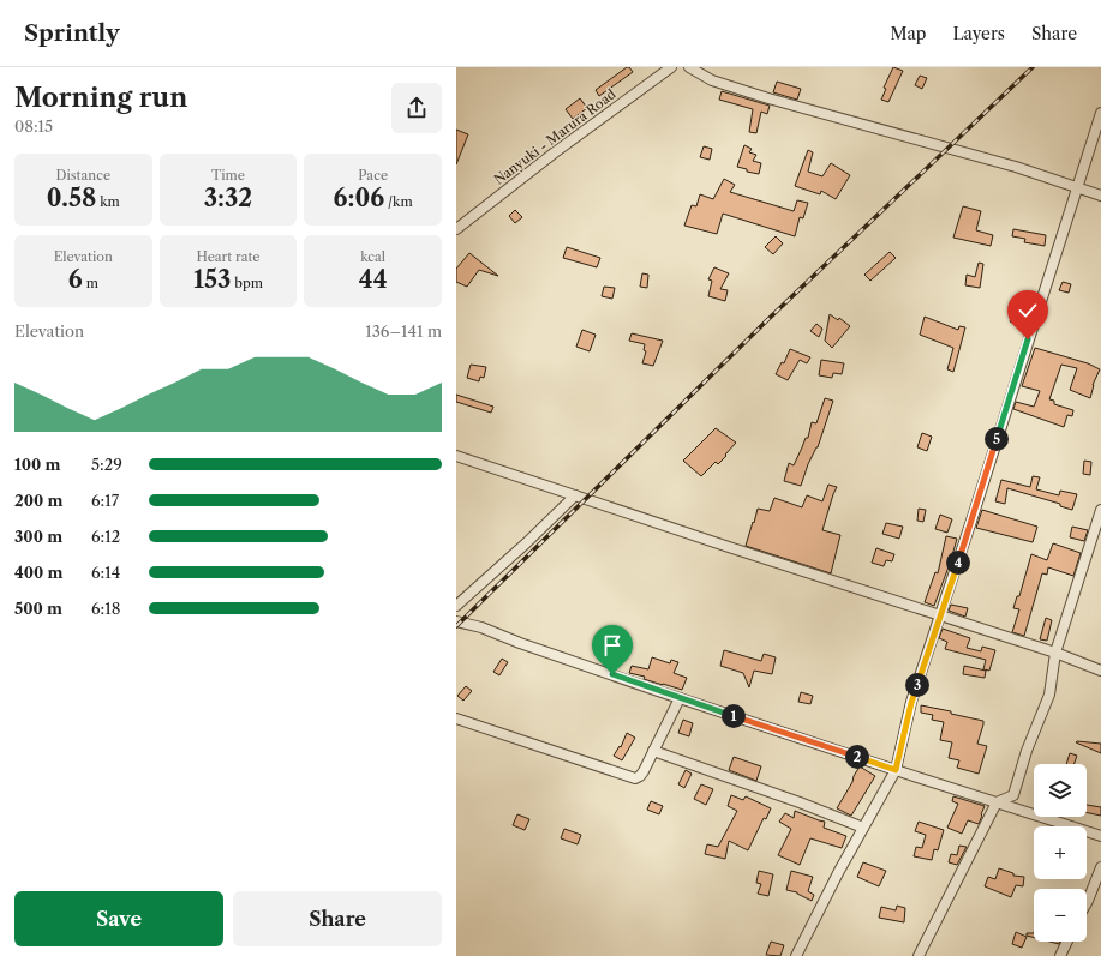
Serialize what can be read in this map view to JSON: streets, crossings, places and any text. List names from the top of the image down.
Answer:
{
  "streets": {
    "street": ["Nanyuki - Marura Road"]
  },
  "page": {
    "header": "Sprintly",
    "nav": ["Map", "Layers", "Share"],
    "heading": ["Morning run", "08:15"],
    "stats": [
      ["Distance", "0.58 km"],
      ["Time", "3:32"],
      ["Pace", "6:06 /km"],
      ["Elevation", "6 m"],
      ["Heart rate", "153 bpm"],
      ["kcal", "44"]
    ],
    "chart": ["Elevation", "136–141 m"],
    "pins": [
      "5",
      "4",
      "3",
      "1",
      "2"
    ],
    "list": [
      {
        "name": "100 m",
        "note": "5:29"
      },
      {
        "name": "200 m",
        "note": "6:17"
      },
      {
        "name": "300 m",
        "note": "6:12"
      },
      {
        "name": "400 m",
        "note": "6:14"
      },
      {
        "name": "500 m",
        "note": "6:18"
      }
    ],
    "map_buttons": ["+", "−"],
    "buttons": ["Save", "Share"]
  }
}
